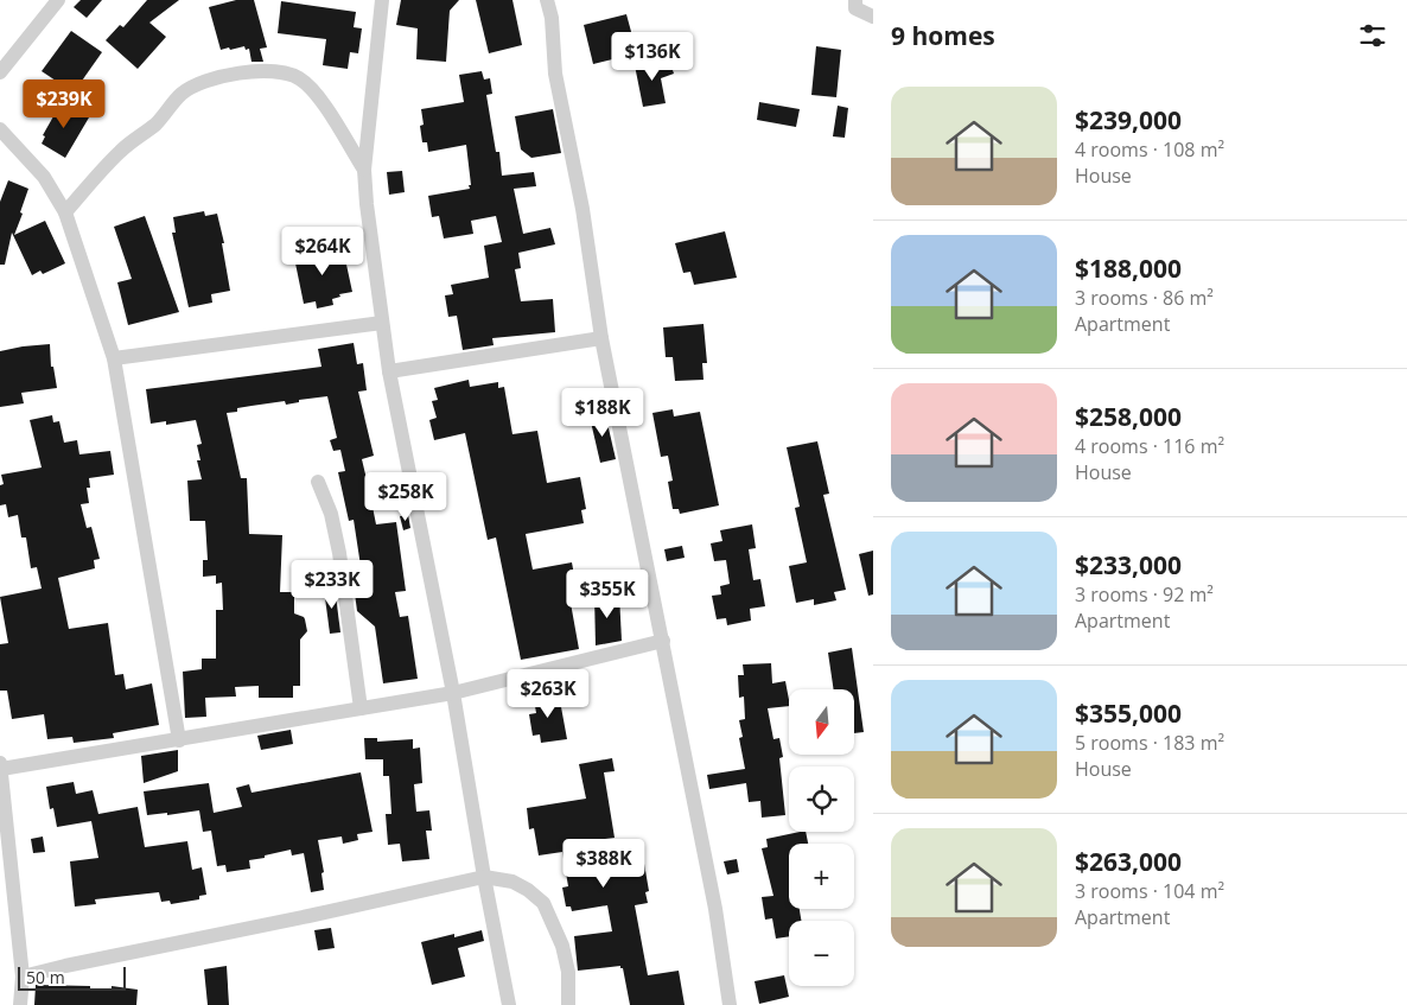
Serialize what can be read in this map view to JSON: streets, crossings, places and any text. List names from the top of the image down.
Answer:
{
  "scale_bar": "50 m",
  "north": "bottom",
  "page": {
    "heading": "9 homes",
    "price": [
      "$136K",
      "$239K",
      "$264K",
      "$188K",
      "$258K",
      "$233K",
      "$355K",
      "$263K",
      "$388K"
    ],
    "list": [
      {
        "name": "$239,000",
        "note": "4 rooms · 108 m² · House"
      },
      {
        "name": "$188,000",
        "note": "3 rooms · 86 m² · Apartment"
      },
      {
        "name": "$258,000",
        "note": "4 rooms · 116 m² · House"
      },
      {
        "name": "$233,000",
        "note": "3 rooms · 92 m² · Apartment"
      },
      {
        "name": "$355,000",
        "note": "5 rooms · 183 m² · House"
      },
      {
        "name": "$263,000",
        "note": "3 rooms · 104 m² · Apartment"
      }
    ],
    "map_buttons": ["+", "−"],
    "scale": "50 m"
  }
}
